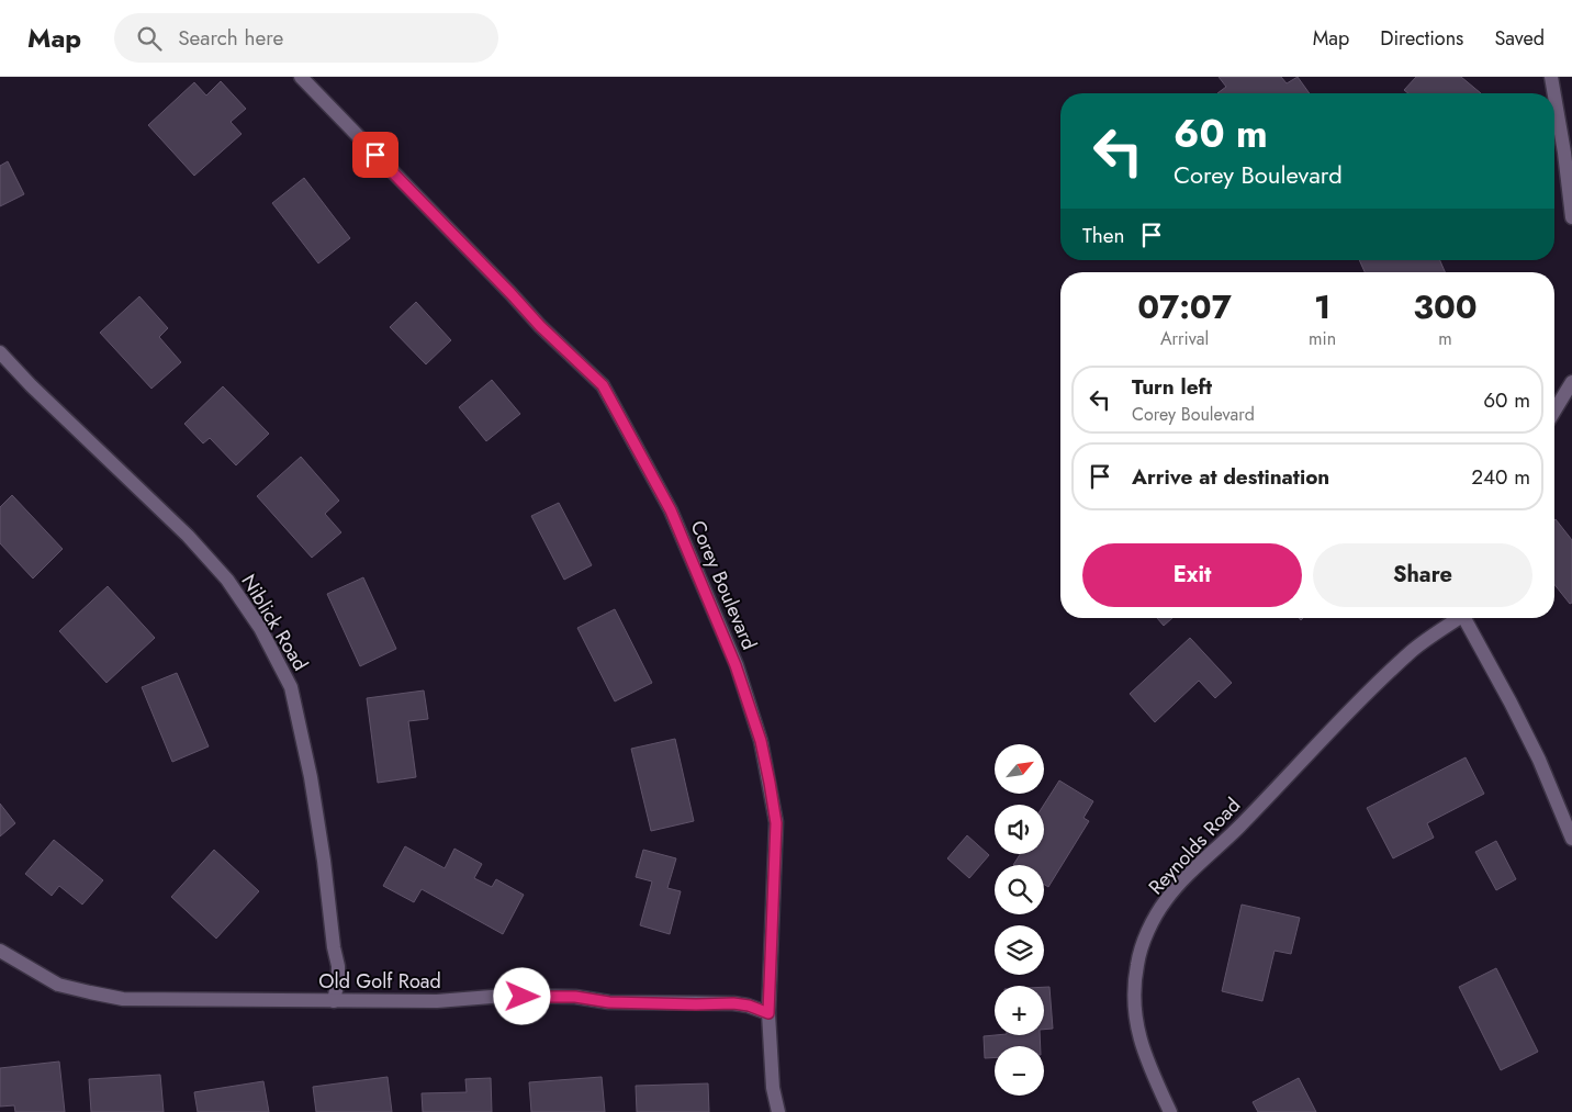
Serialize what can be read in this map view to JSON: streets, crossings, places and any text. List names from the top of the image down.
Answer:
{
  "streets": {
    "street": [
      "Corey Boulevard",
      "Niblick Road",
      "Reynolds Road",
      "Old Golf Road"
    ]
  },
  "crossings": [
    ["Corey Boulevard", "Old Golf Road"],
    ["Niblick Road", "Old Golf Road"]
  ],
  "north": "top right",
  "page": {
    "header": "Map",
    "search": "Search here",
    "nav": ["Map", "Directions", "Saved"],
    "turn": ["60 m", "Corey Boulevard"],
    "then": "Then",
    "eta": [
      "07:07",
      "Arrival",
      "1",
      "min",
      "300",
      "m"
    ],
    "list": [
      {
        "name": "Turn left",
        "note": "Corey Boulevard",
        "value": "60 m"
      },
      {
        "name": "Arrive at destination",
        "value": "240 m"
      }
    ],
    "buttons": ["Exit", "Share"],
    "map_buttons": ["+", "−"]
  }
}
